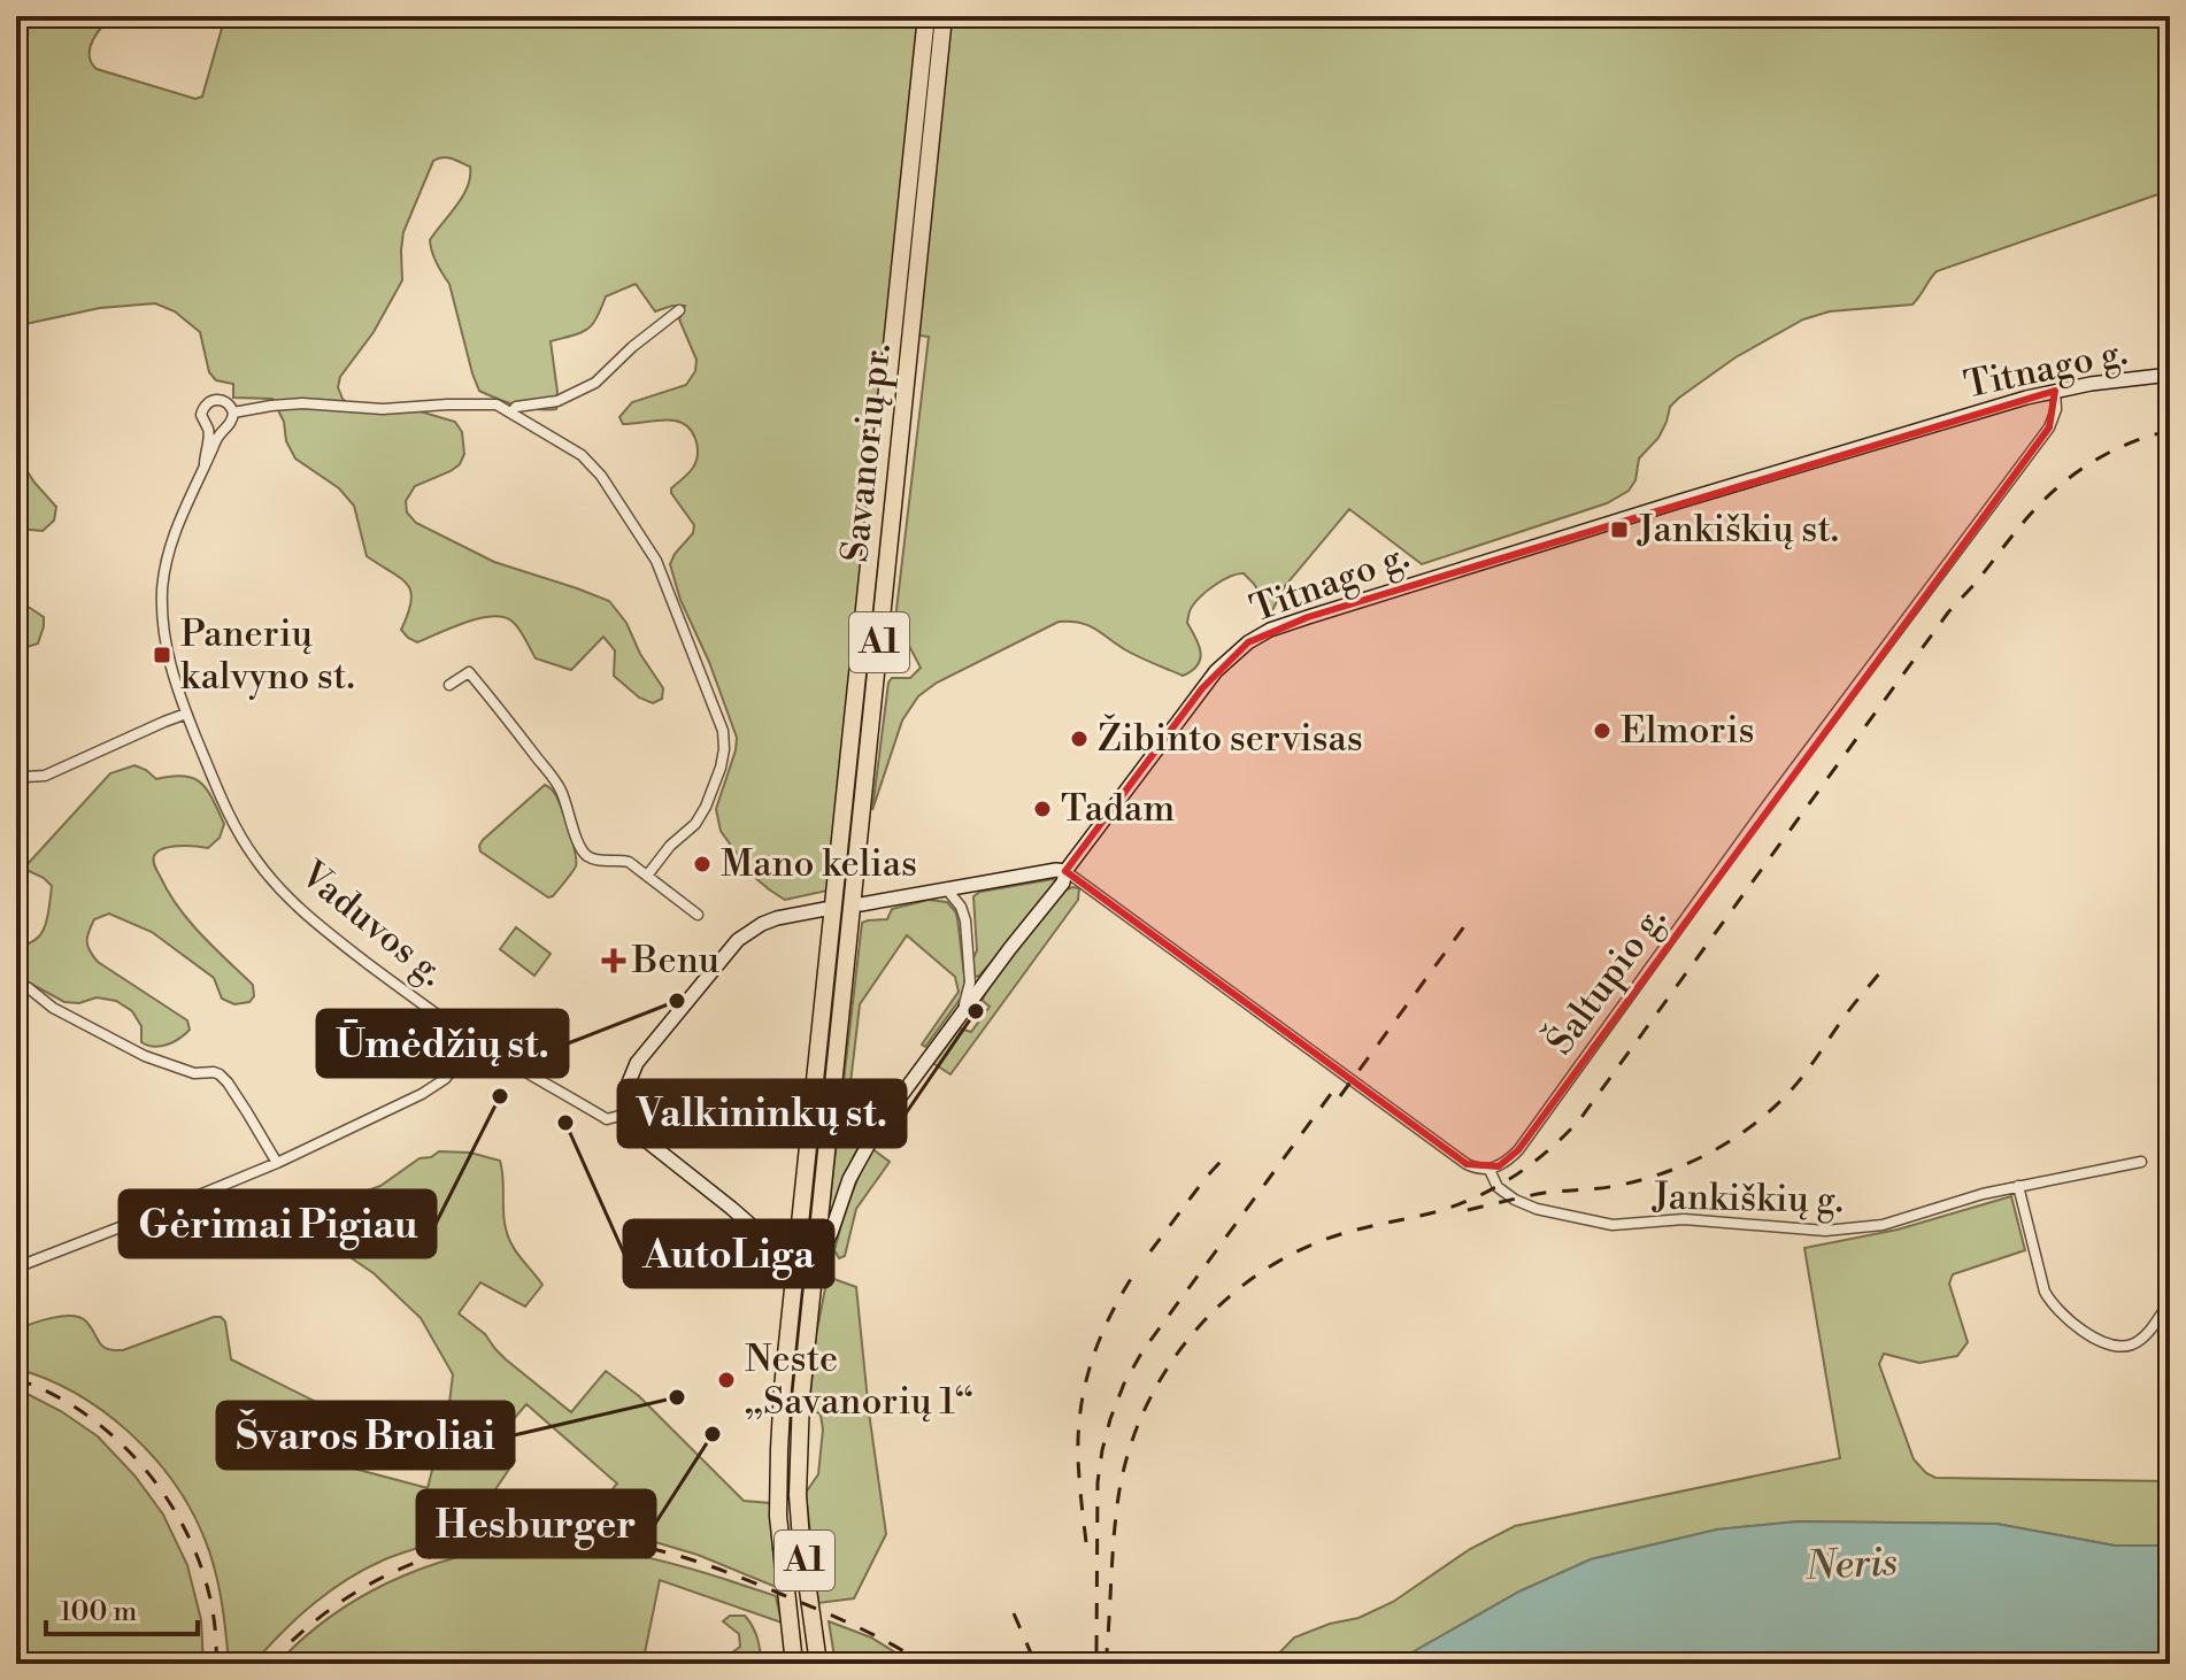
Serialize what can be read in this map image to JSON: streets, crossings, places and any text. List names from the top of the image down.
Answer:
{
  "streets": {
    "highway": ["Savanorių pr.", "A1"],
    "street": [
      "Titnago g.",
      "Vaduvos g.",
      "Šaltupio g.",
      "Jankiškių g."
    ]
  },
  "crossings": [
    ["Titnago g.", "Savanorių pr."],
    ["Titnago g.", "Šaltupio g."],
    ["Šaltupio g.", "Jankiškių g."]
  ],
  "water": ["Neris"],
  "places": {
    "transit": ["Jankiškių st.", "Panerių kalvyno st."],
    "other": [
      "Elmoris",
      "Žibinto servisas",
      "Tadam",
      "Mano kelias",
      "Ūmėdžių st.",
      "Valkininkų st.",
      "Gėrimai Pigiau",
      "AutoLiga",
      "Neste „Savanorių 1“",
      "Švaros Broliai",
      "Hesburger"
    ],
    "health": ["Benu"]
  },
  "scale_bar": "100 m"
}
